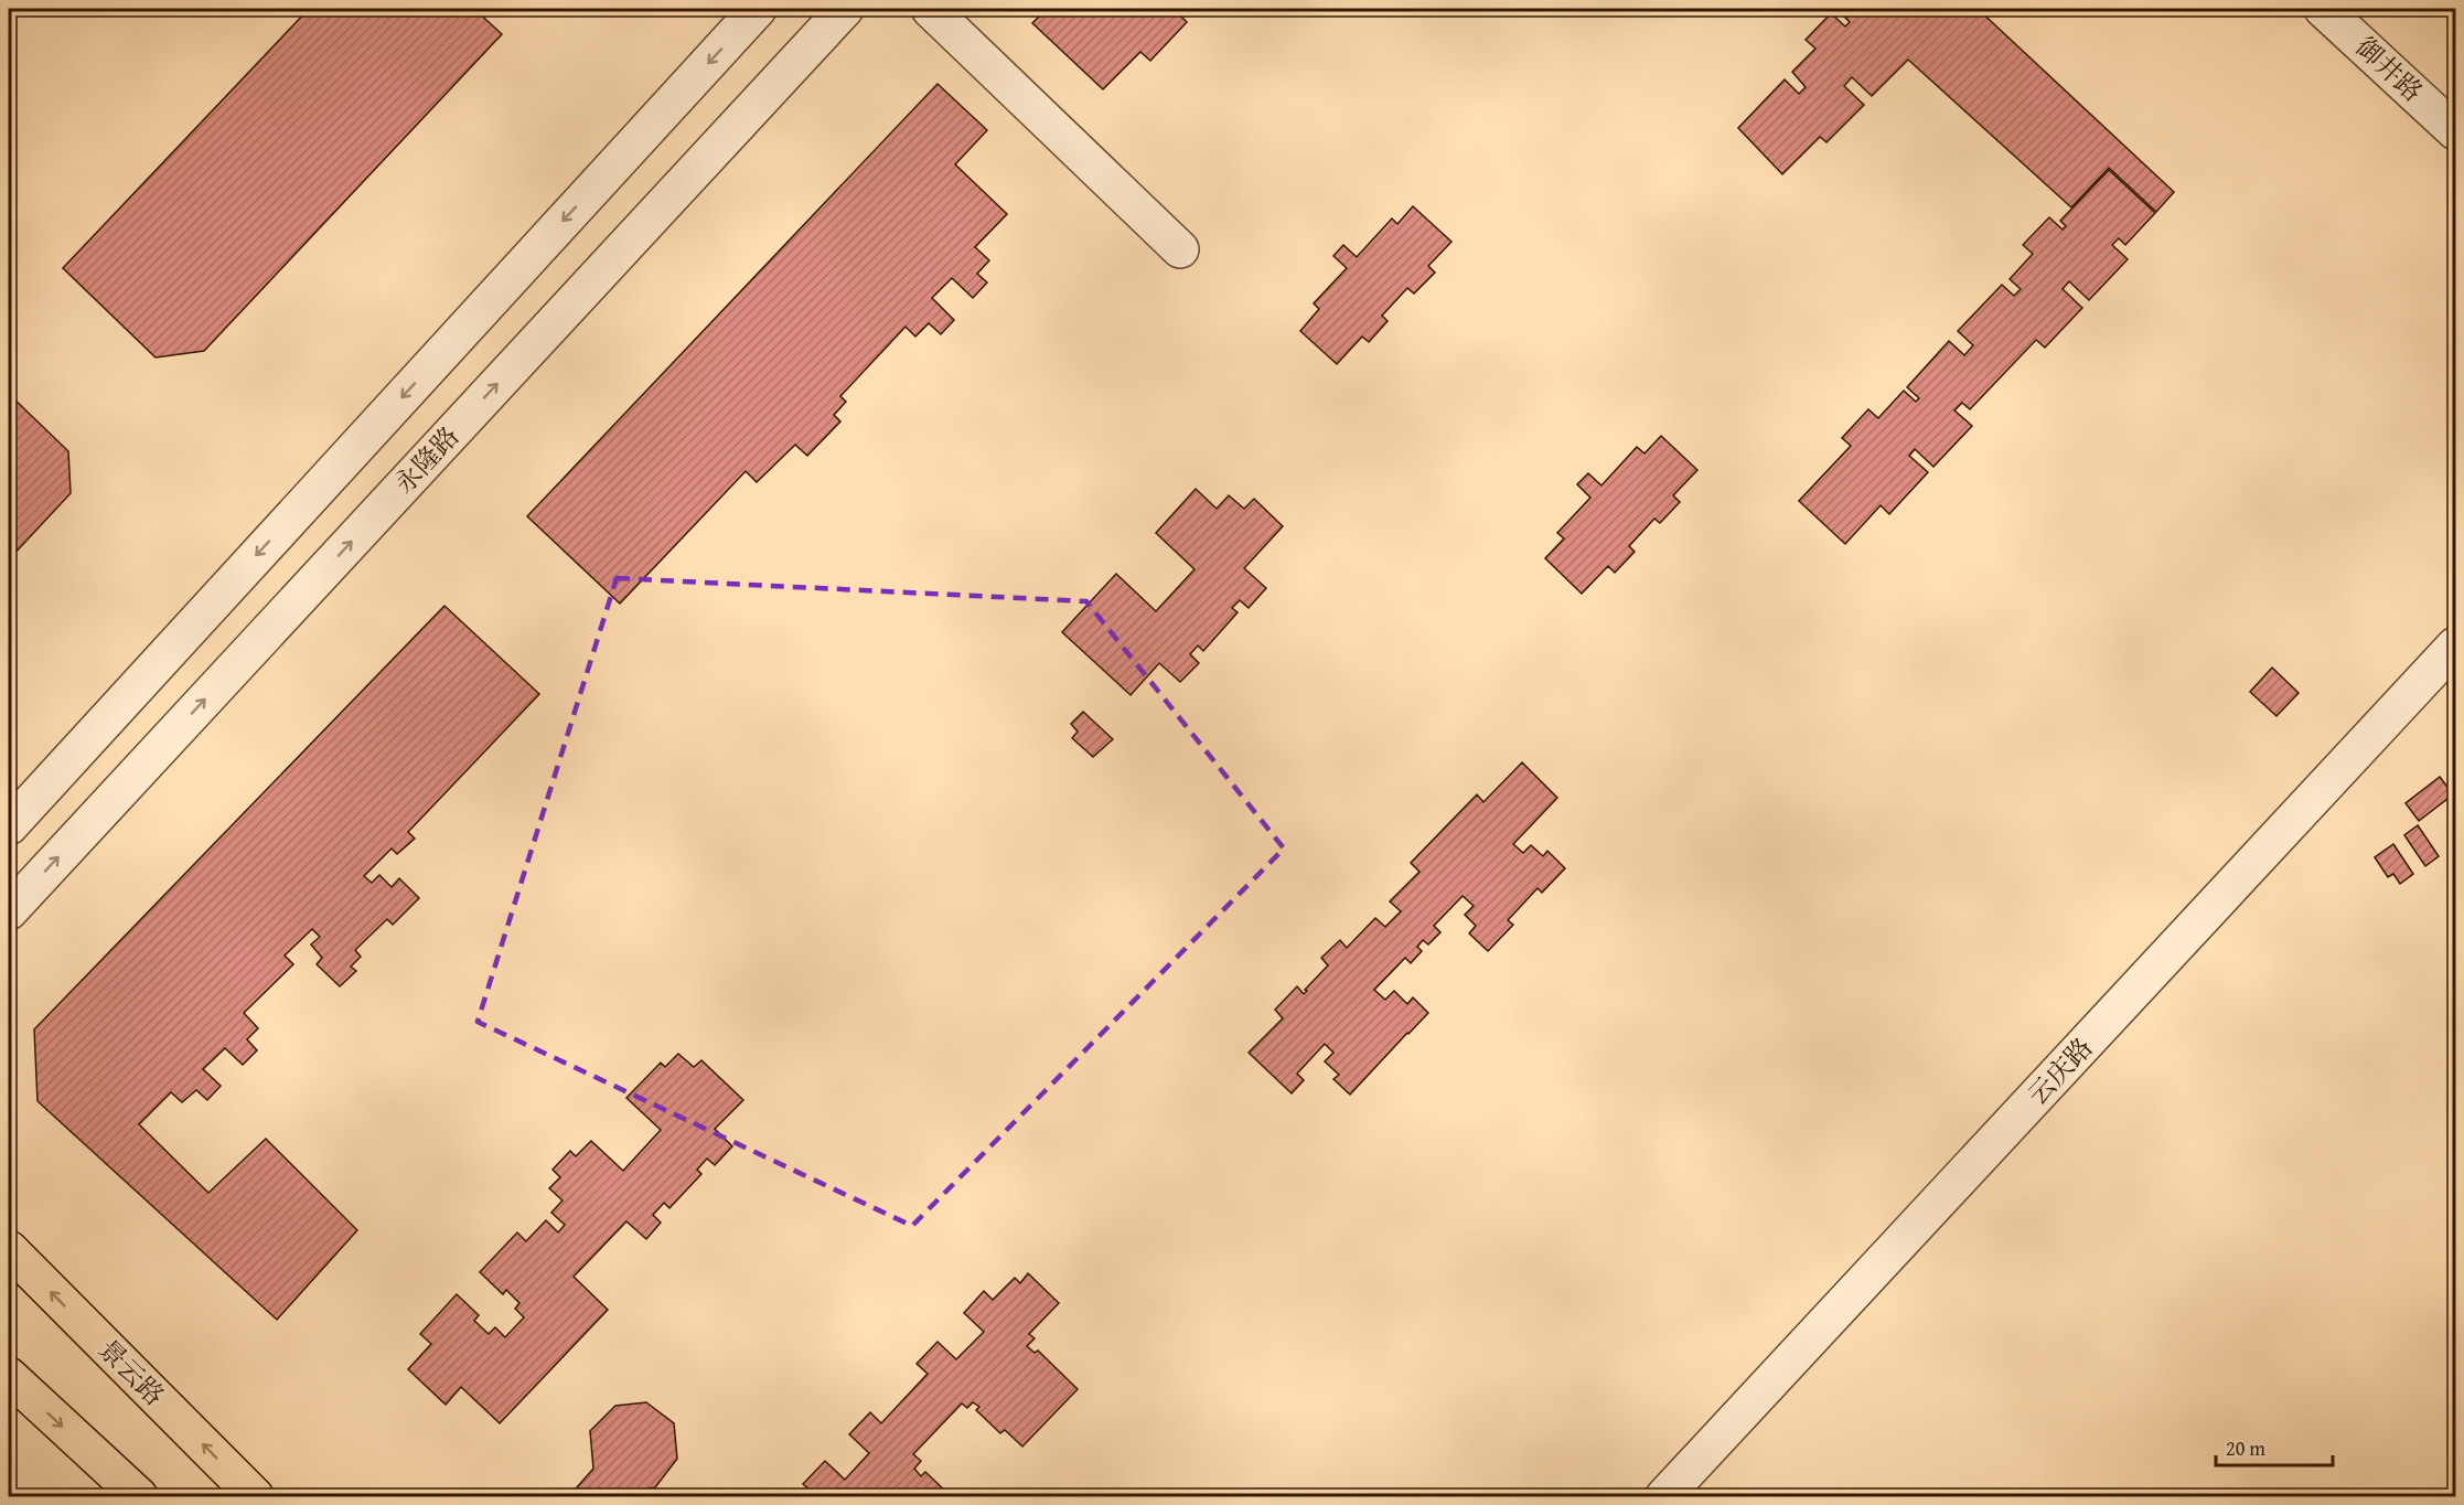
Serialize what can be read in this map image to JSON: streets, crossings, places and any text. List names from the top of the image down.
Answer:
{
  "streets": {
    "main road": ["景云路"],
    "street": ["御井路", "永隆路", "云庆路"]
  },
  "scale_bar": "20 m"
}
